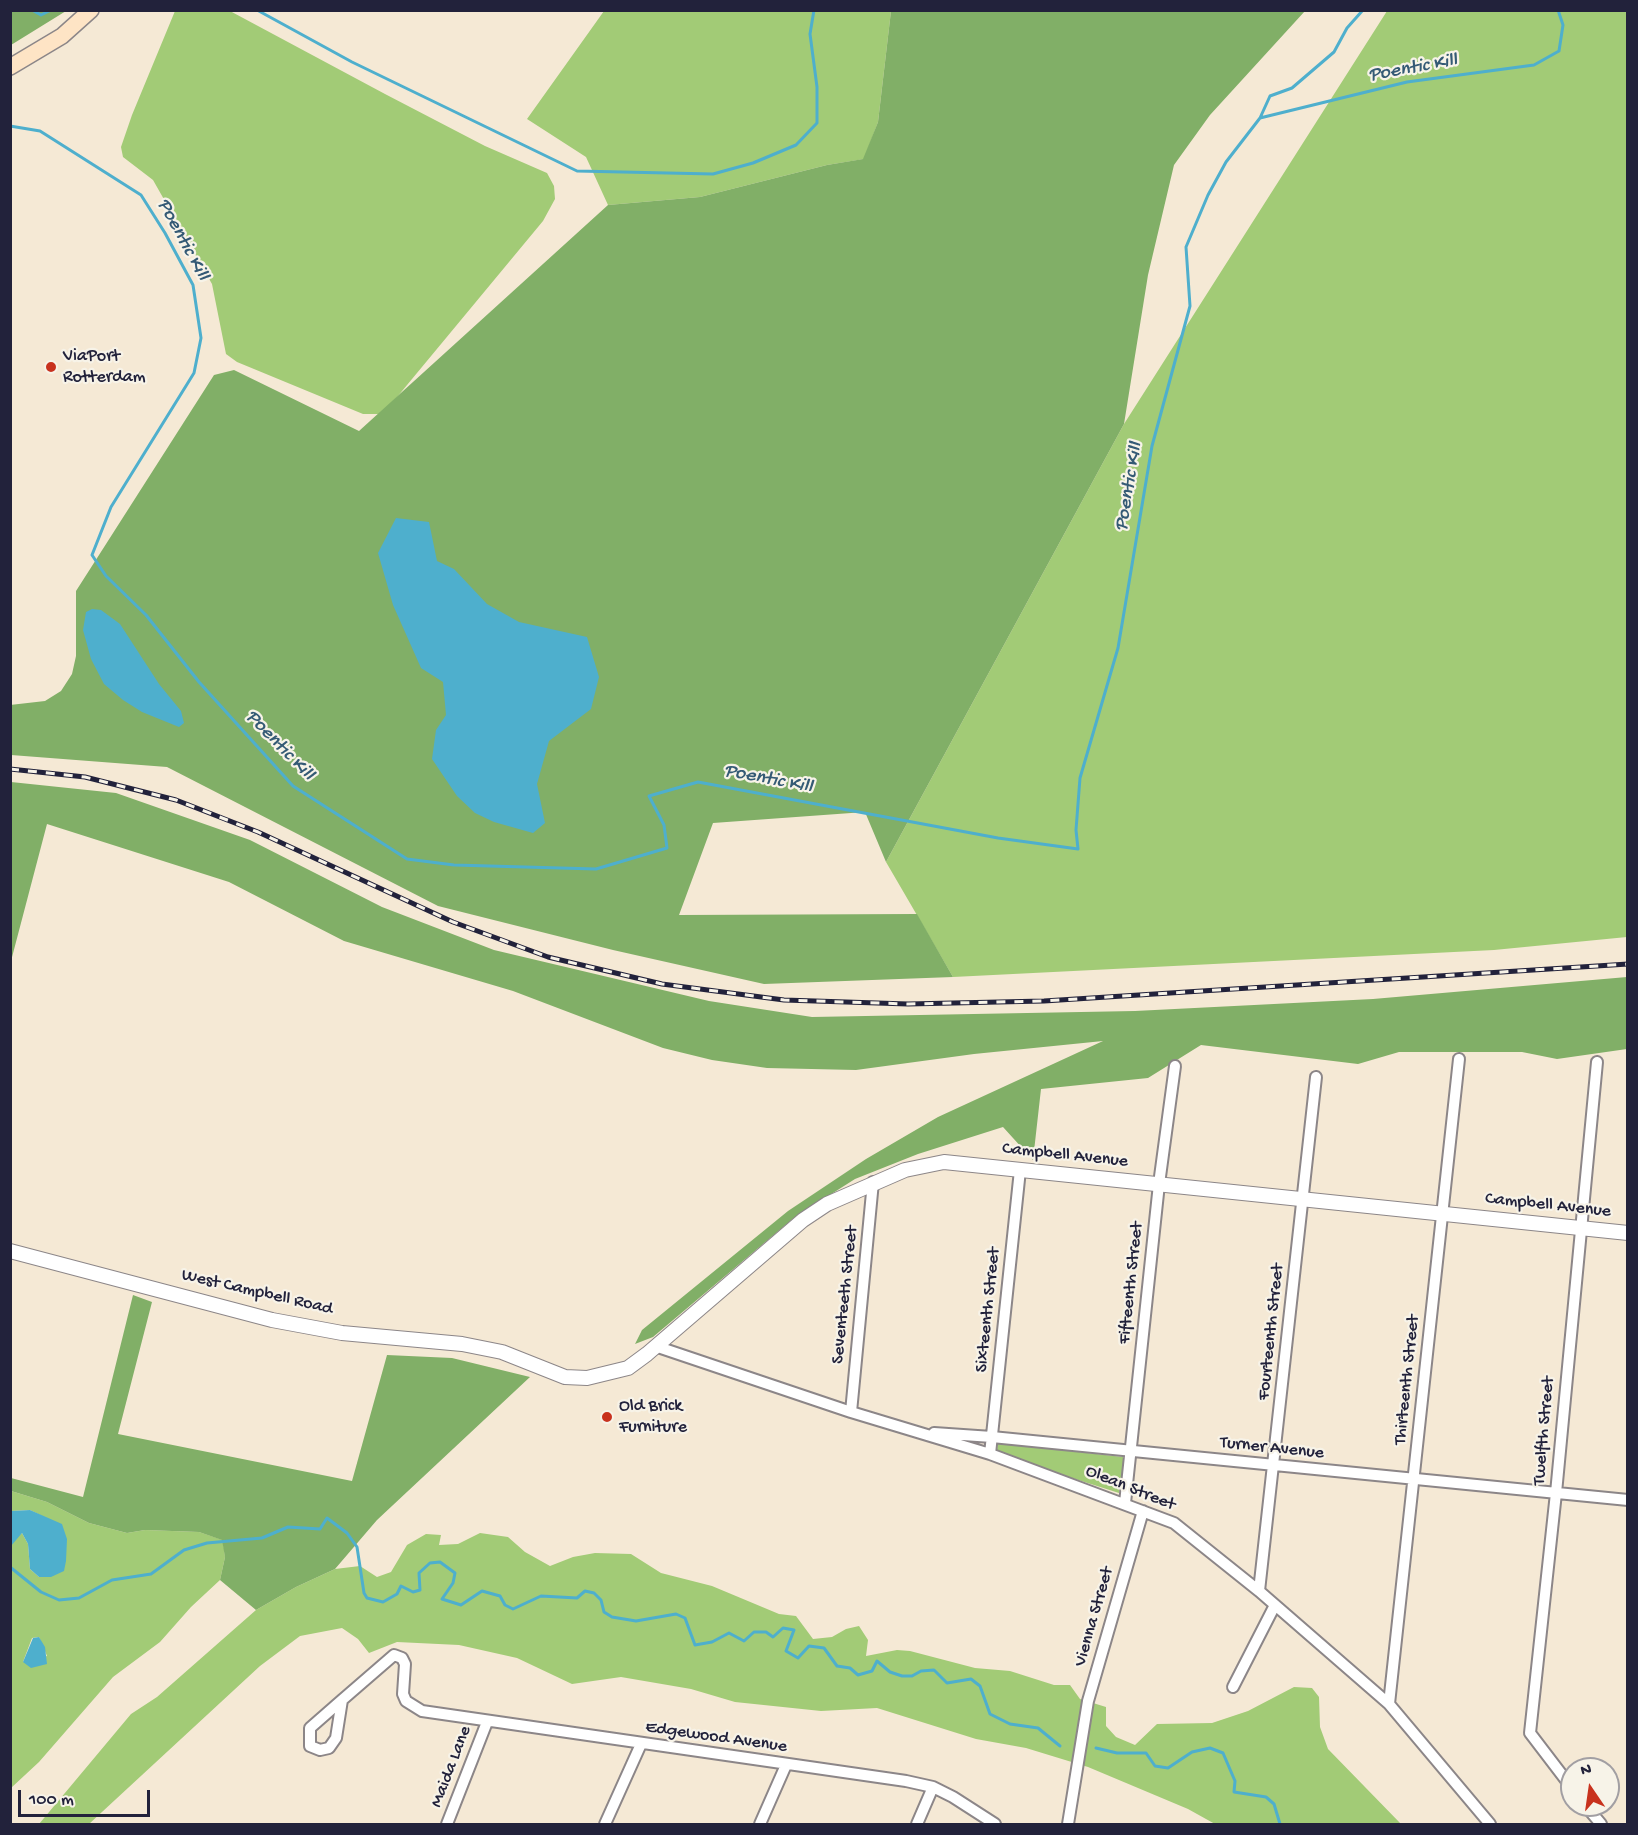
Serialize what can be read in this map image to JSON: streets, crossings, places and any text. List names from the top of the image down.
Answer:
{
  "streets": {
    "street": [
      "Campbell Avenue",
      "Fifteenth Street",
      "West Campbell Road",
      "Seventeeth Street",
      "Sixteenth Street",
      "Fourteenth Street",
      "Thirteenth Street",
      "Twelfth Street",
      "Turner Avenue",
      "Olean Street",
      "Vienna Street",
      "Edgewood Avenue",
      "Maida Lane"
    ]
  },
  "crossings": [
    ["Campbell Avenue", "Fifteenth Street"],
    ["Campbell Avenue", "West Campbell Road"],
    ["Campbell Avenue", "Seventeeth Street"],
    ["Campbell Avenue", "Sixteenth Street"],
    ["Campbell Avenue", "Fourteenth Street"],
    ["Campbell Avenue", "Thirteenth Street"],
    ["Campbell Avenue", "Twelfth Street"],
    ["Campbell Avenue", "Olean Street"],
    ["Fifteenth Street", "Turner Avenue"],
    ["Fifteenth Street", "Olean Street"],
    ["Seventeeth Street", "Olean Street"],
    ["Sixteenth Street", "Turner Avenue"],
    ["Sixteenth Street", "Olean Street"],
    ["Fourteenth Street", "Turner Avenue"],
    ["Fourteenth Street", "Olean Street"],
    ["Thirteenth Street", "Turner Avenue"],
    ["Thirteenth Street", "Olean Street"],
    ["Twelfth Street", "Turner Avenue"],
    ["Turner Avenue", "Olean Street"],
    ["Olean Street", "Vienna Street"],
    ["Edgewood Avenue", "Maida Lane"]
  ],
  "water": ["Poentic Kill"],
  "places": ["ViaPort Rotterdam", "Old Brick Furniture"],
  "scale_bar": "100 m",
  "north": "top"
}
